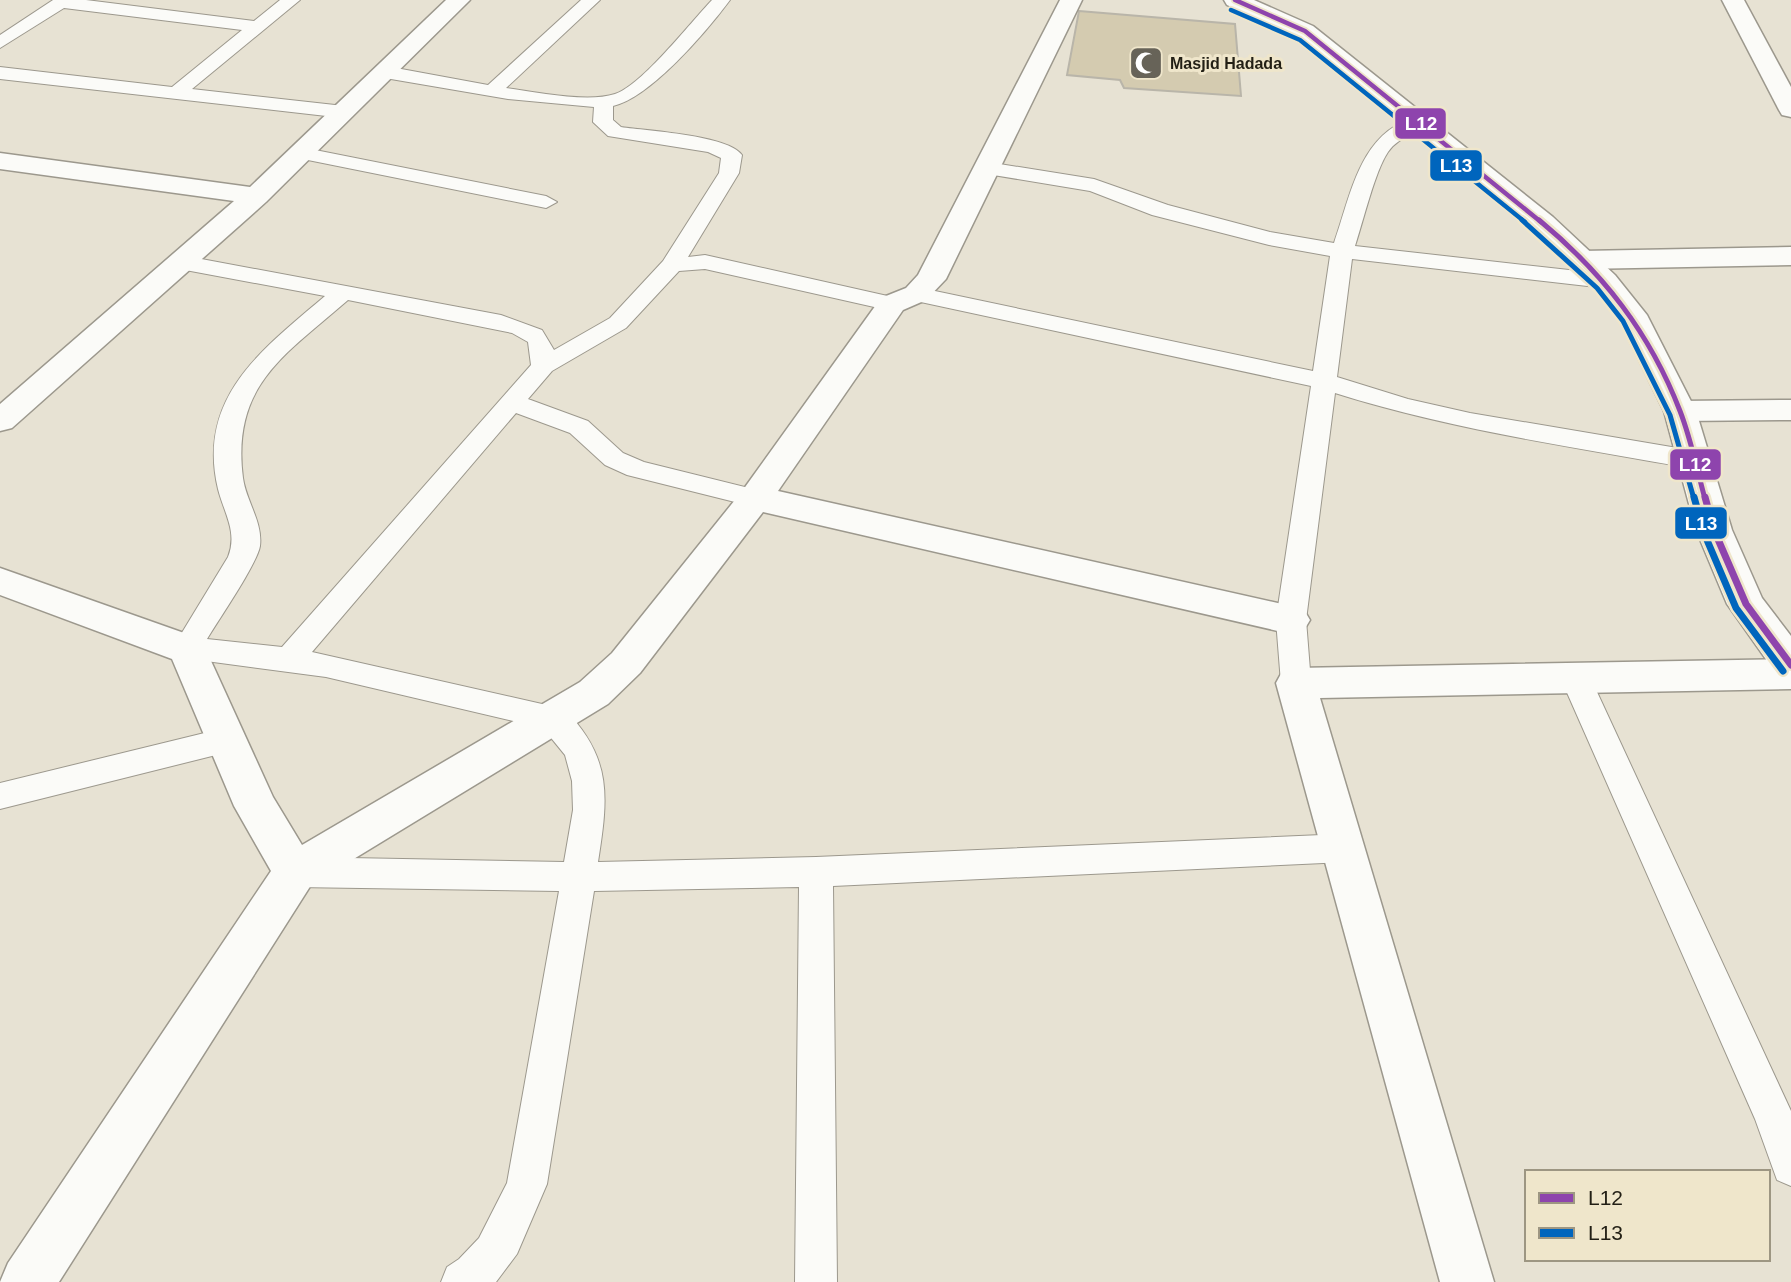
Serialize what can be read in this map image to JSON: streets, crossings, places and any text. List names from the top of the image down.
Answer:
{
  "places": {
    "mosque": ["Masjid Hadada"]
  },
  "lines": ["transit line L12", "transit line L13"],
  "legend": ["L12", "L13"]
}
